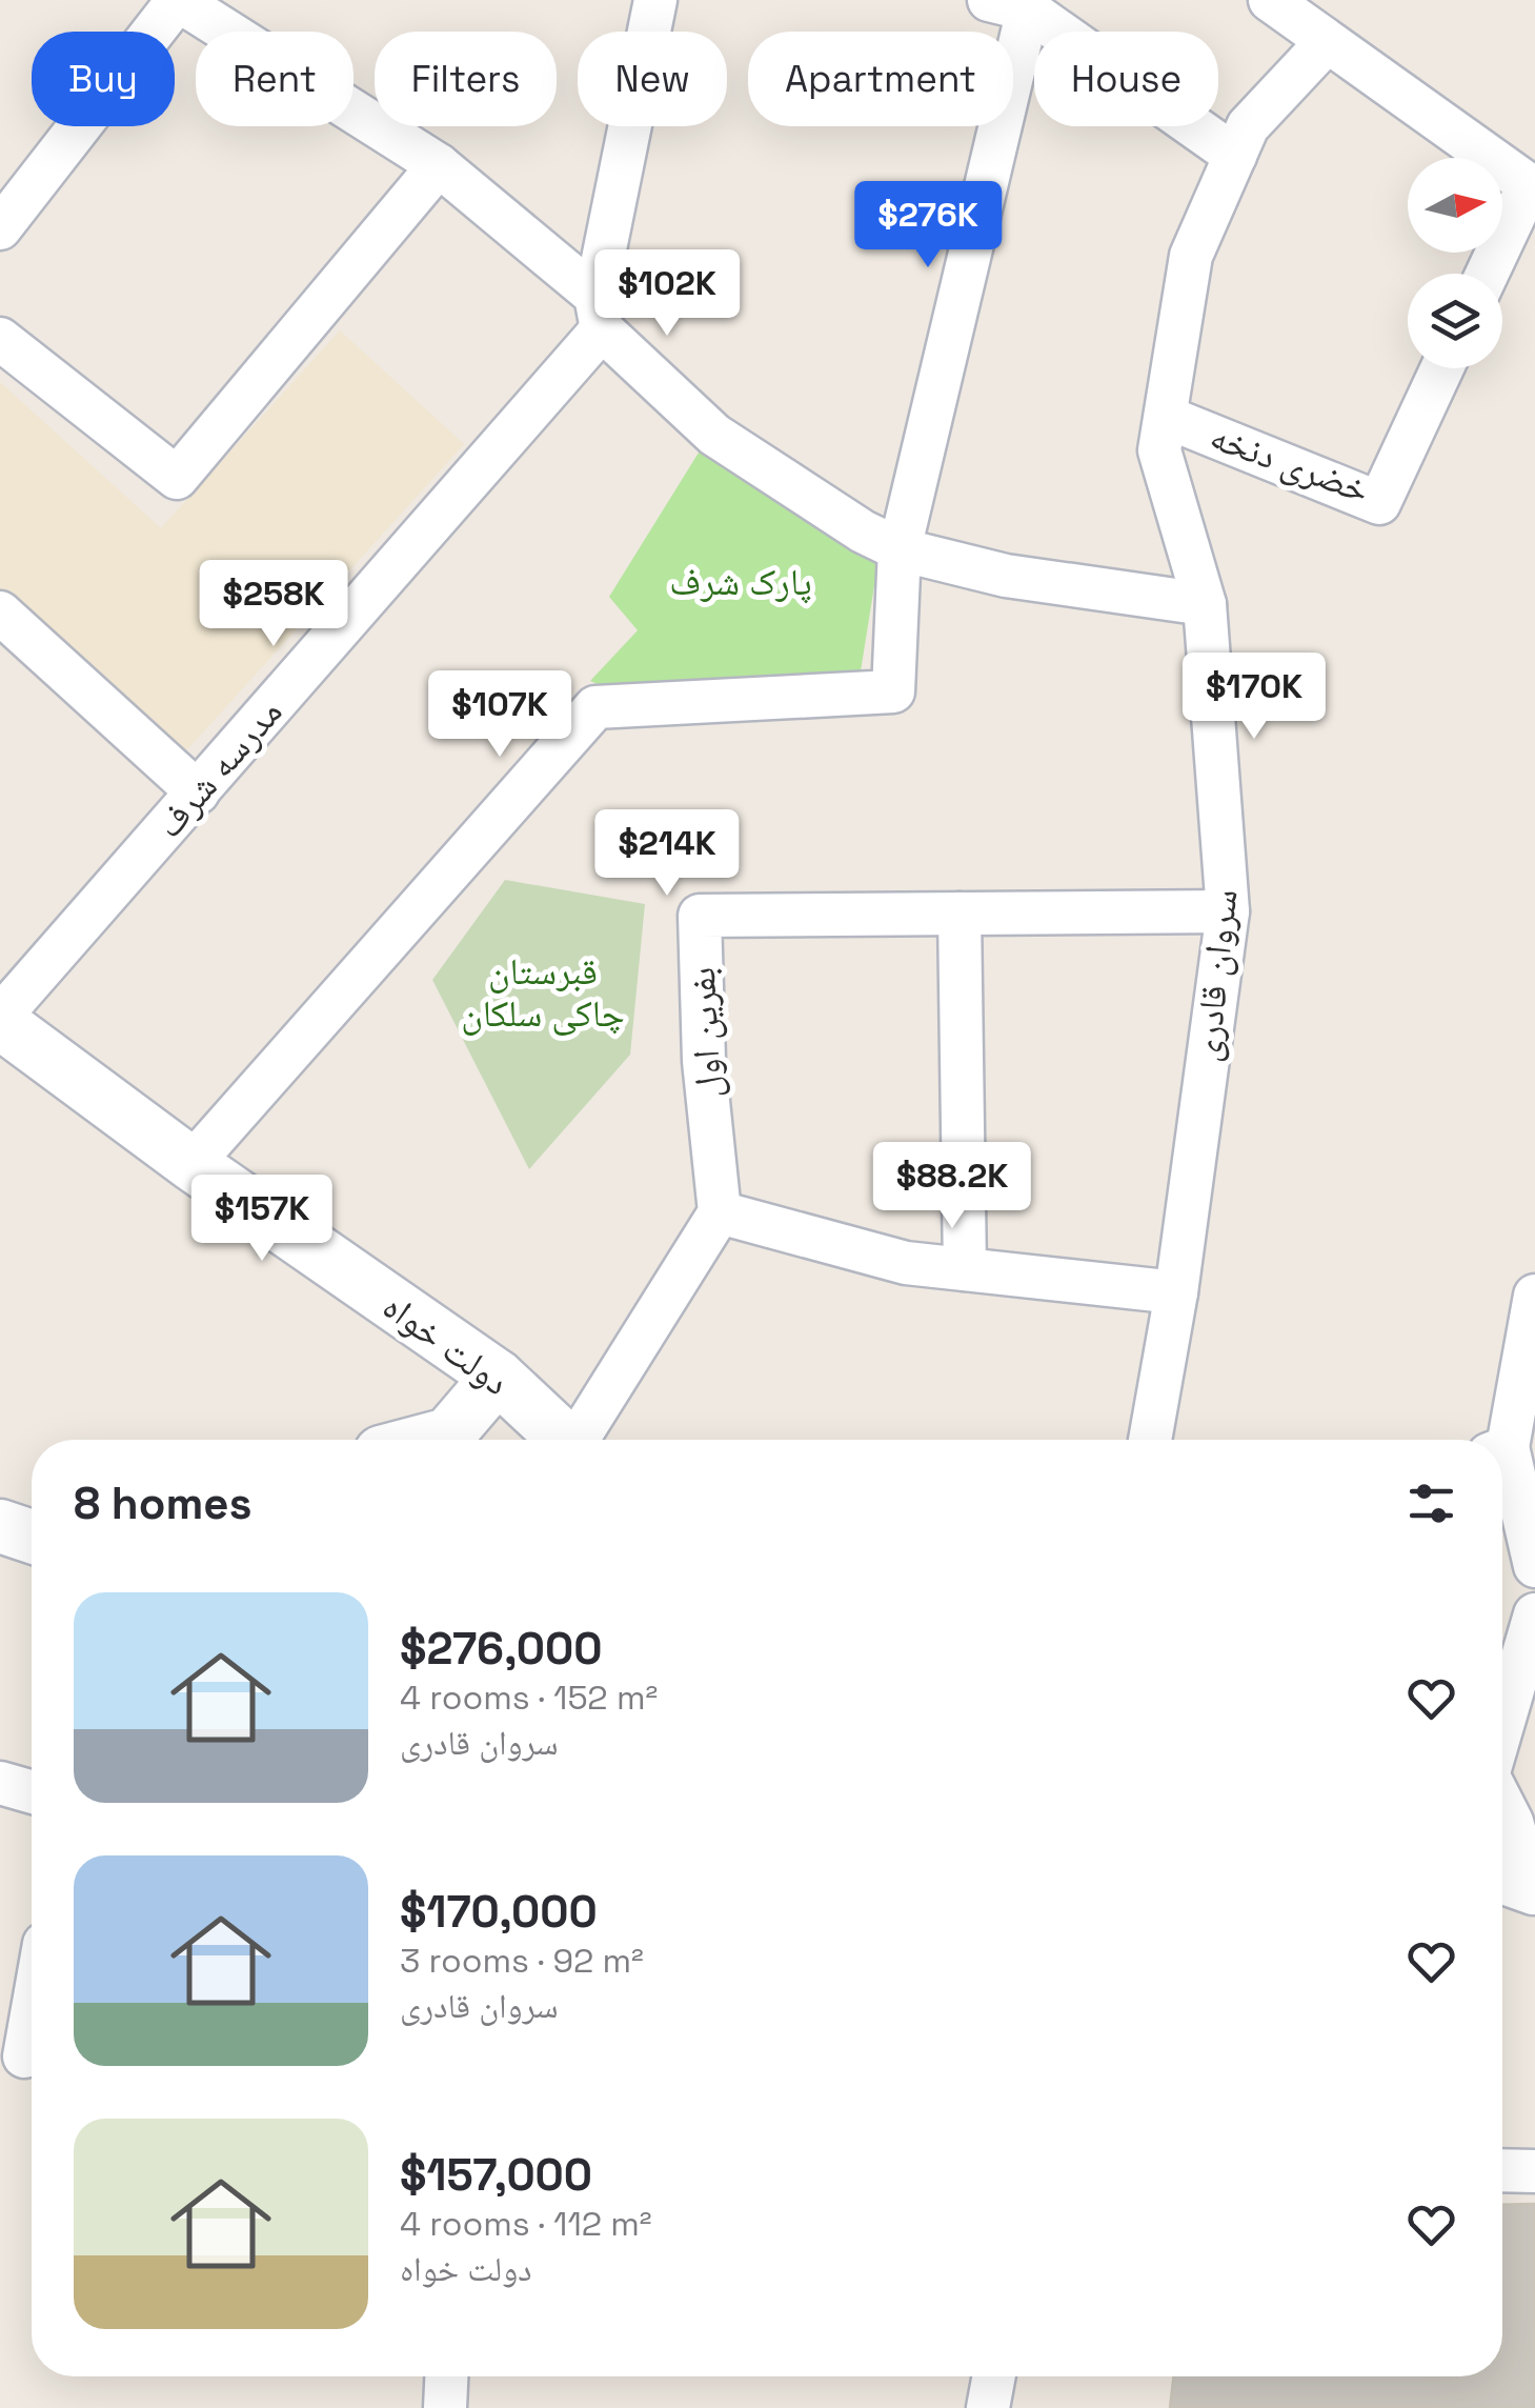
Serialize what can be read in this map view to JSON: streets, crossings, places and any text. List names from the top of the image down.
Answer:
{
  "streets": {
    "street": [
      "خضری دنخه",
      "مدرسه شرف",
      "سروان قادری",
      "بفرین اول",
      "دولت خواه"
    ]
  },
  "crossings": [
    ["خضری دنخه", "سروان قادری"],
    ["مدرسه شرف", "دولت خواه"],
    ["سروان قادری", "بفرین اول"]
  ],
  "parks": ["پارک شرف", "قبرستان چاکی سلکان"],
  "north": "right",
  "page": {
    "chip": [
      "Buy",
      "Rent",
      "Filters",
      "New",
      "Apartment",
      "House"
    ],
    "price": [
      "$276K",
      "$102K",
      "$258K",
      "$170K",
      "$107K",
      "$214K",
      "$88.2K",
      "$157K"
    ],
    "heading": "8 homes",
    "list": [
      {
        "name": "$276,000",
        "note": "4 rooms · 152 m² · سروان قادری"
      },
      {
        "name": "$170,000",
        "note": "3 rooms · 92 m² · سروان قادری"
      },
      {
        "name": "$157,000",
        "note": "4 rooms · 112 m² · دولت خواه"
      }
    ]
  }
}
